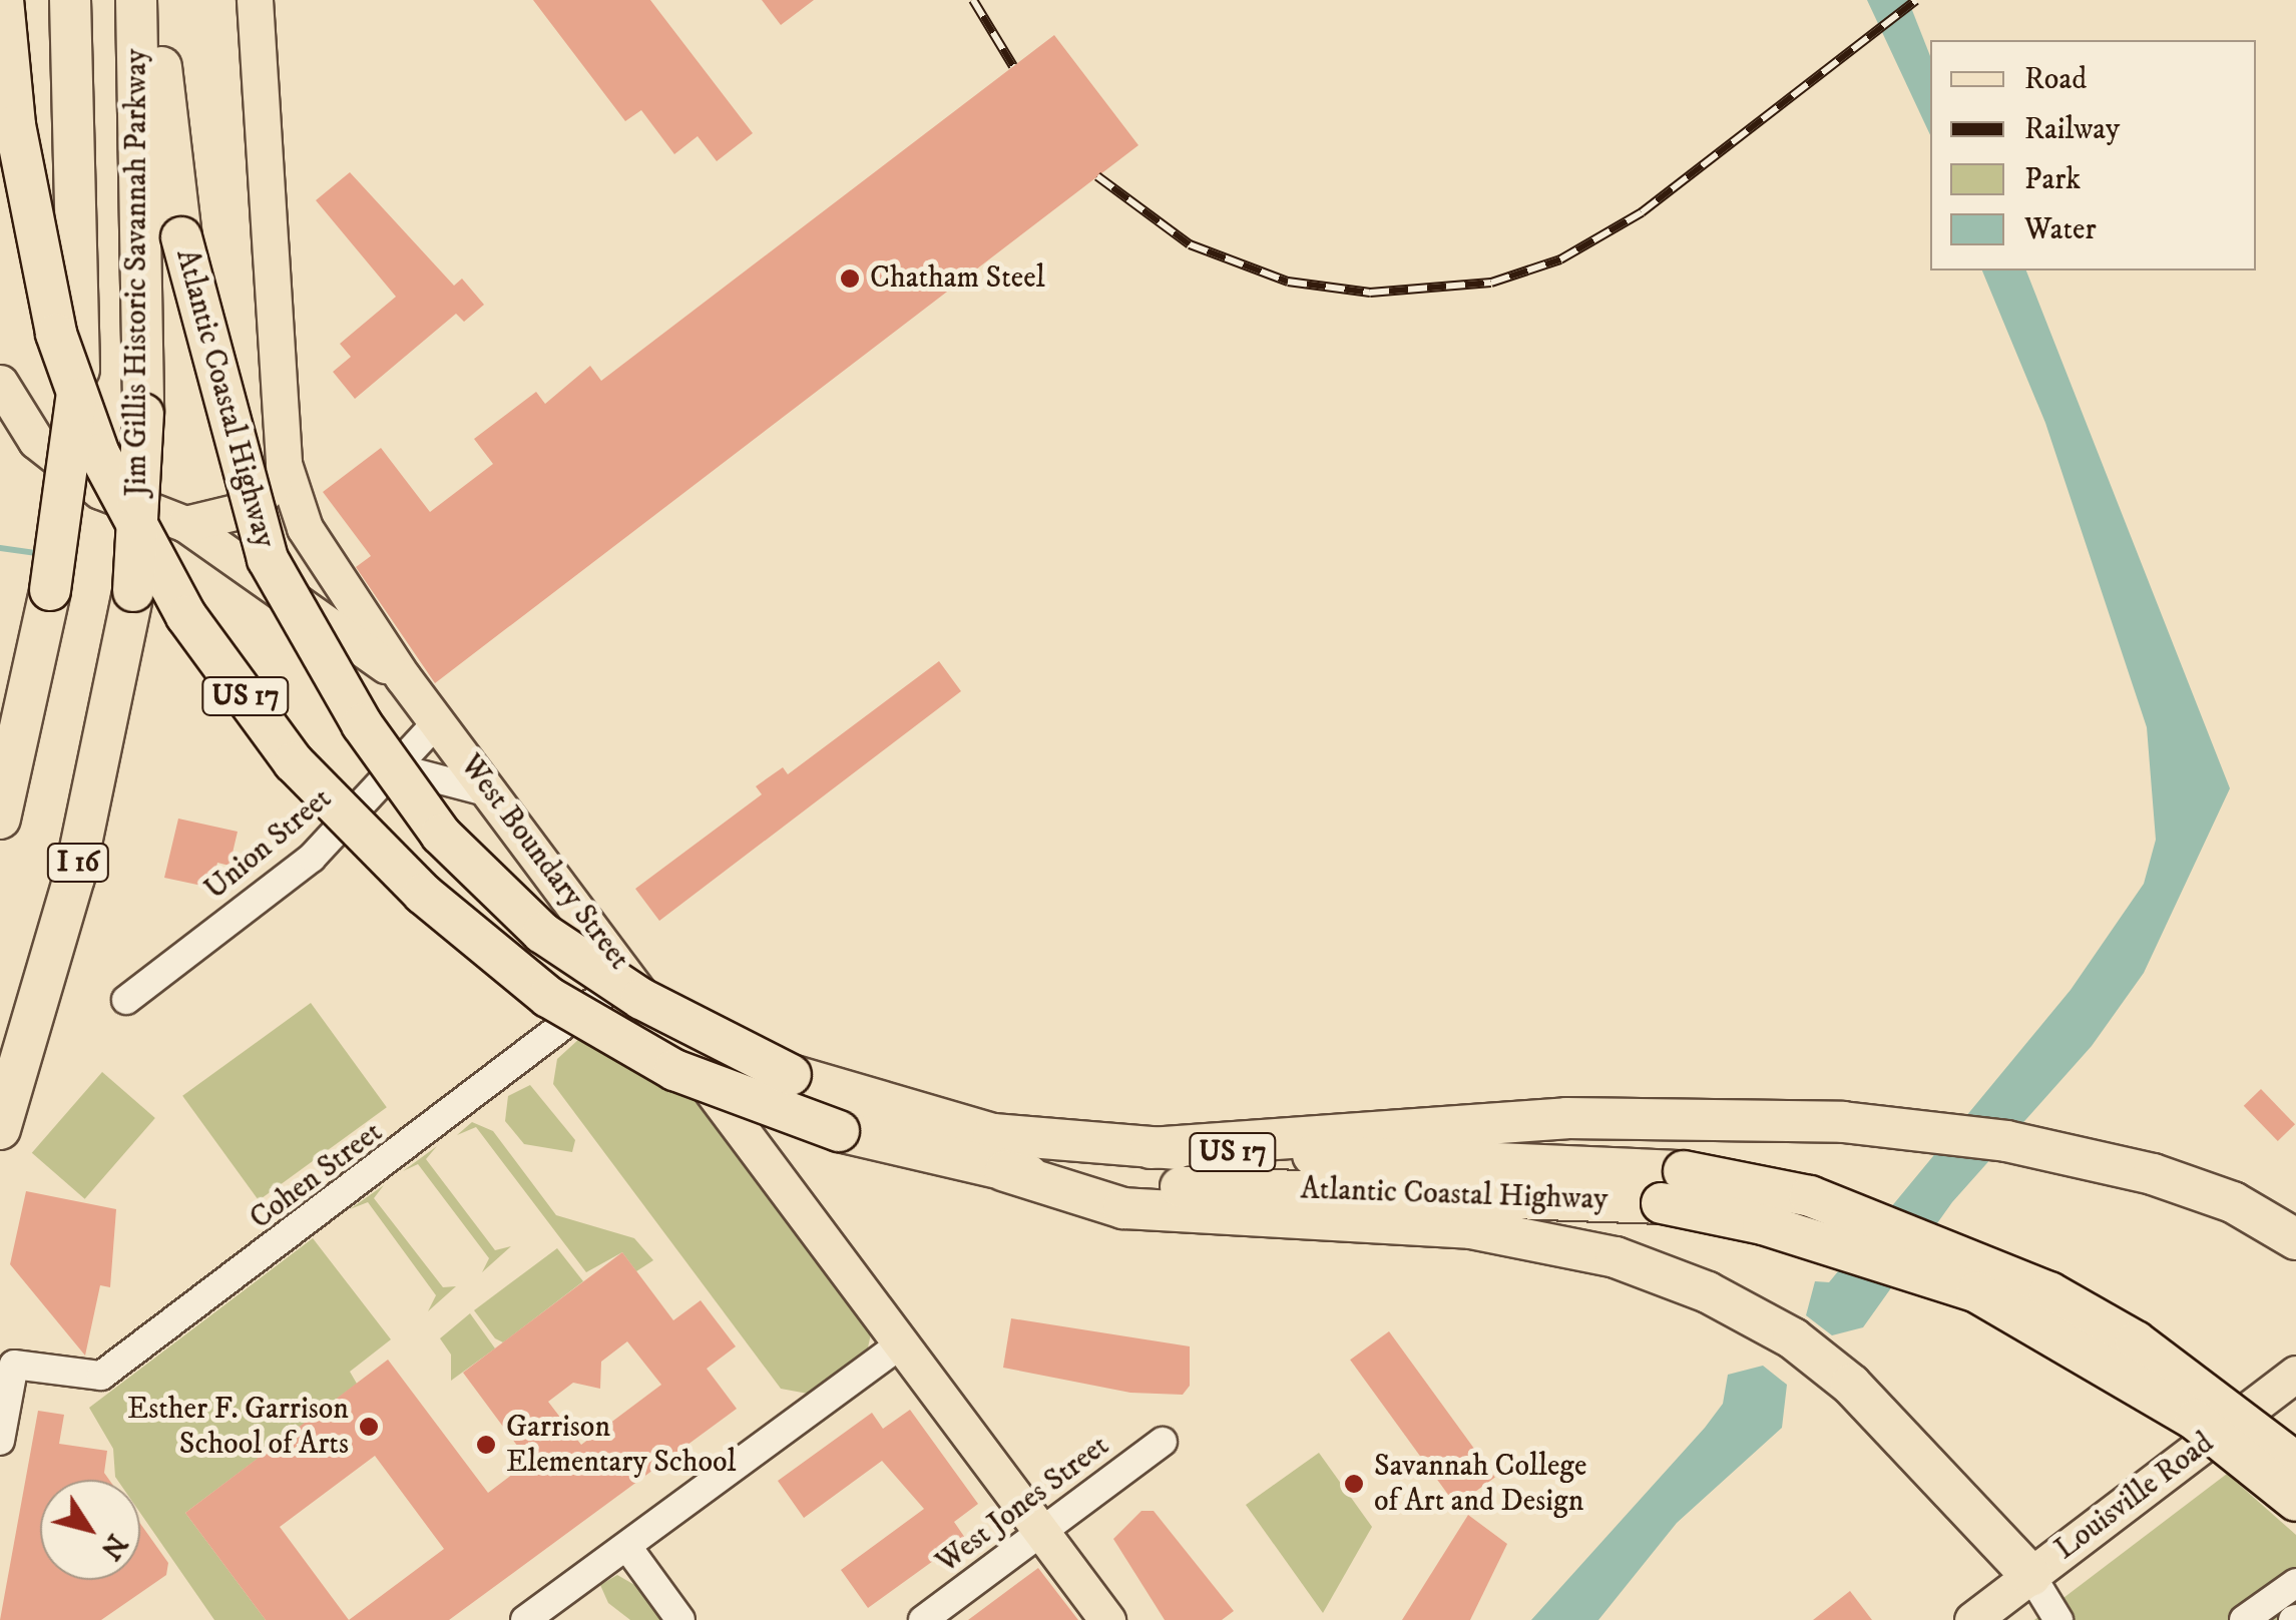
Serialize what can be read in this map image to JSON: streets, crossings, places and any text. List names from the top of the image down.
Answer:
{
  "streets": {
    "highway": [
      "Jim Gillis Historic Savannah Parkway",
      "Atlantic Coastal Highway",
      "US 17",
      "I 16"
    ],
    "main road": ["West Boundary Street", "Louisville Road"],
    "street": ["Union Street", "Cohen Street", "West Jones Street"]
  },
  "crossings": [
    ["Union Street", "West Boundary Street"],
    ["West Boundary Street", "Cohen Street"],
    ["West Boundary Street", "West Jones Street"]
  ],
  "places": [
    "Chatham Steel",
    "Esther F. Garrison School of Arts",
    "Garrison Elementary School",
    "Savannah College of Art and Design"
  ],
  "legend": [
    "Road",
    "Railway",
    "Park",
    "Water"
  ],
  "north": "bottom right"
}
